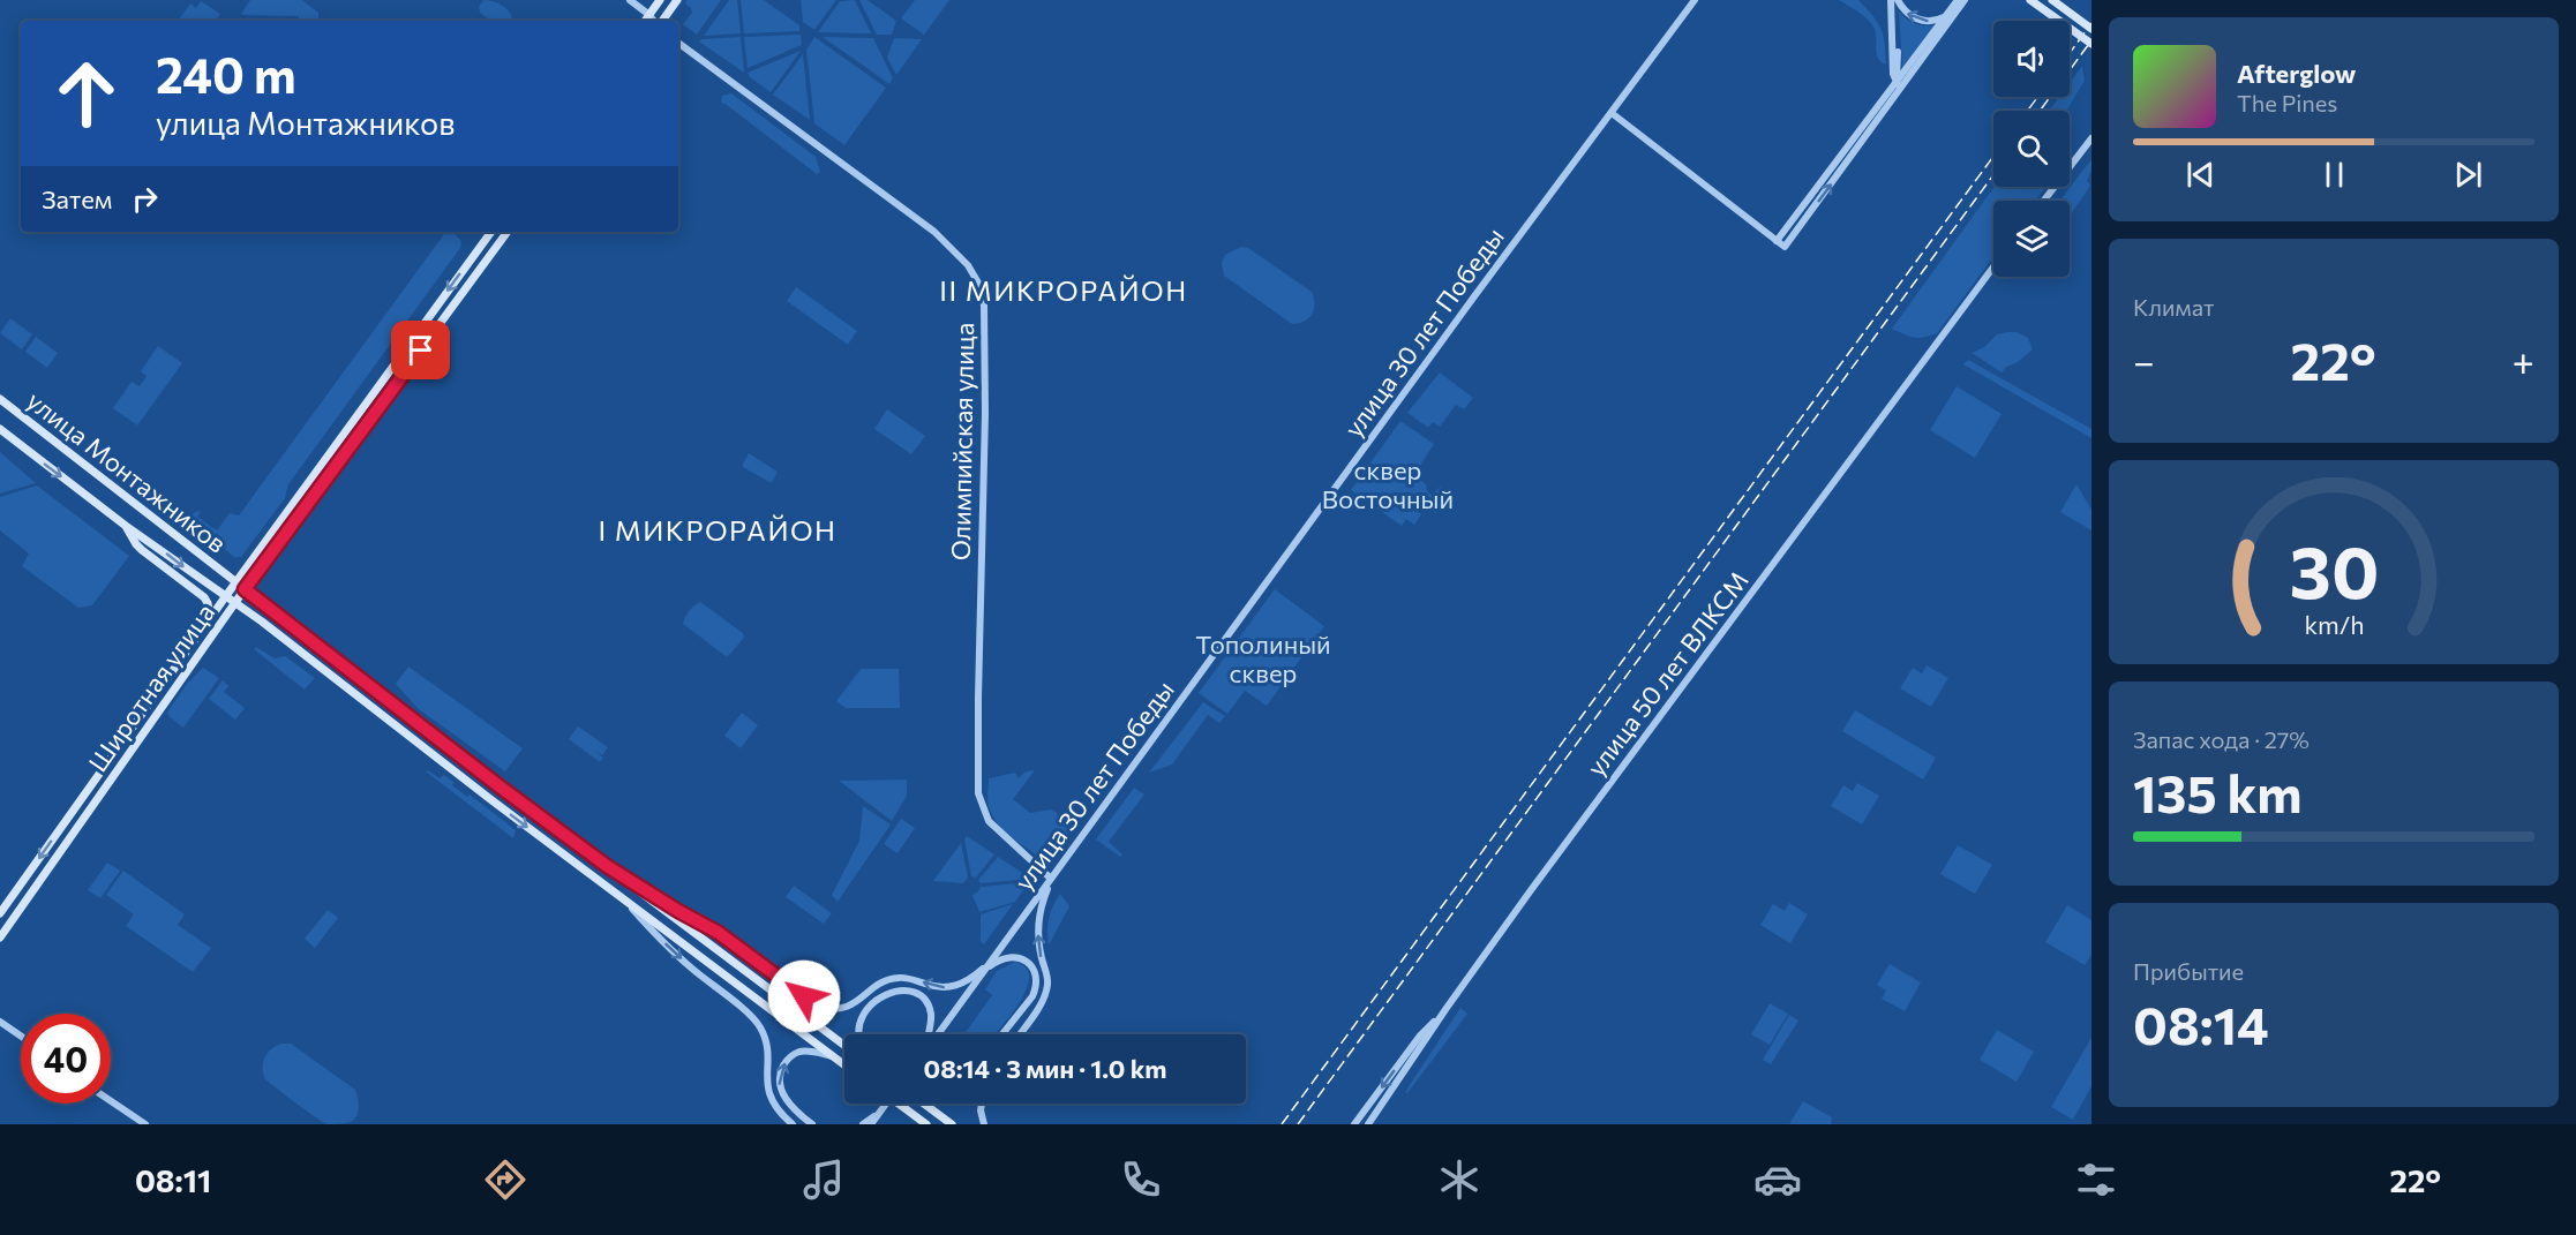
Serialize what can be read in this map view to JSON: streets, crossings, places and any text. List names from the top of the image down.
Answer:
{
  "streets": {
    "main road": ["улица Монтажников", "Широтная улица"],
    "street": ["улица 30 лет Победы", "Олимпийская улица", "улица 50 лет ВЛКСМ"]
  },
  "crossings": [
    ["улица 30 лет Победы", "Олимпийская улица"],
    ["улица Монтажников", "Широтная улица"]
  ],
  "districts": ["II МИКРОРАЙОН", "I МИКРОРАЙОН"],
  "parks": ["сквер Восточный", "Тополиный сквер"],
  "page": {
    "turn": ["240 m", "улица Монтажников"],
    "song": ["Afterglow", "The Pines"],
    "then": "Затем",
    "tile": [
      "Климат",
      ["Запас хода · 27%", "135 km"],
      ["Прибытие", "08:14"]
    ],
    "heat": ["−", "22°", "+"],
    "limit": "40",
    "trip": "08:14 · 3 мин · 1.0 km",
    "tabs": ["08:11", "22°"],
    "gauge": ["30", "km/h"]
  }
}
